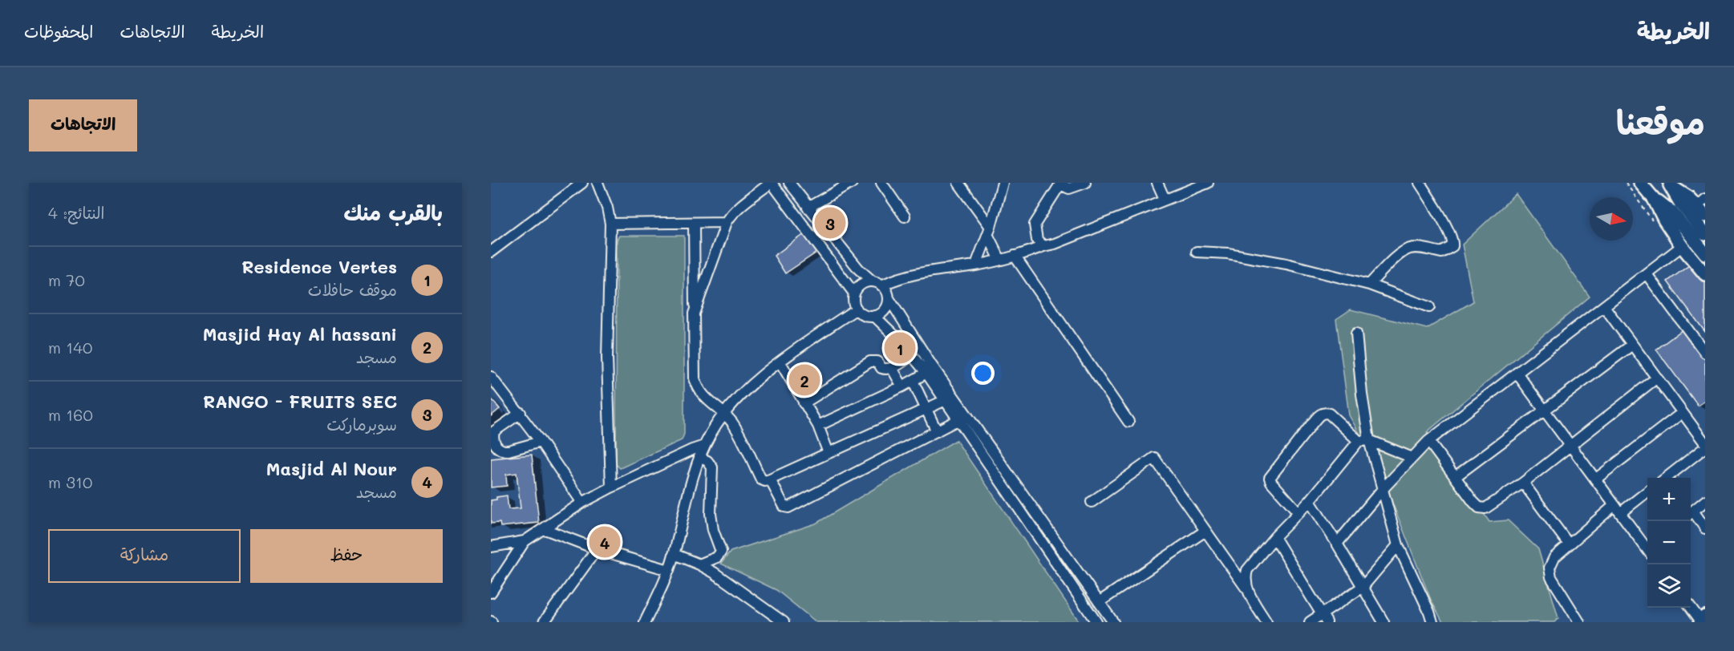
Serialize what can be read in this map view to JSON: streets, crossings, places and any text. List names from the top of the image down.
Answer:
{
  "north": "right",
  "page": {
    "header": "الخريطة",
    "nav": ["الخريطة", "الاتجاهات", "المحفوظات"],
    "title": "موقعنا",
    "buttons": [
      "الاتجاهات",
      ["حفظ", "مشاركة"]
    ],
    "heading": ["بالقرب منك", "النتائج: 4"],
    "pins": [
      "3",
      "1",
      "2",
      "4"
    ],
    "list": [
      {
        "mark": "1",
        "name": "Residence Vertes",
        "note": "موقف حافلات",
        "value": "70 m"
      },
      {
        "mark": "2",
        "name": "Masjid Hay Al hassani",
        "note": "مسجد",
        "value": "140 m"
      },
      {
        "mark": "3",
        "name": "RANGO - FRUITS SEC",
        "note": "سوبرماركت",
        "value": "160 m"
      },
      {
        "mark": "4",
        "name": "Masjid Al Nour",
        "note": "مسجد",
        "value": "310 m"
      }
    ],
    "map_buttons": ["+", "−"]
  }
}
